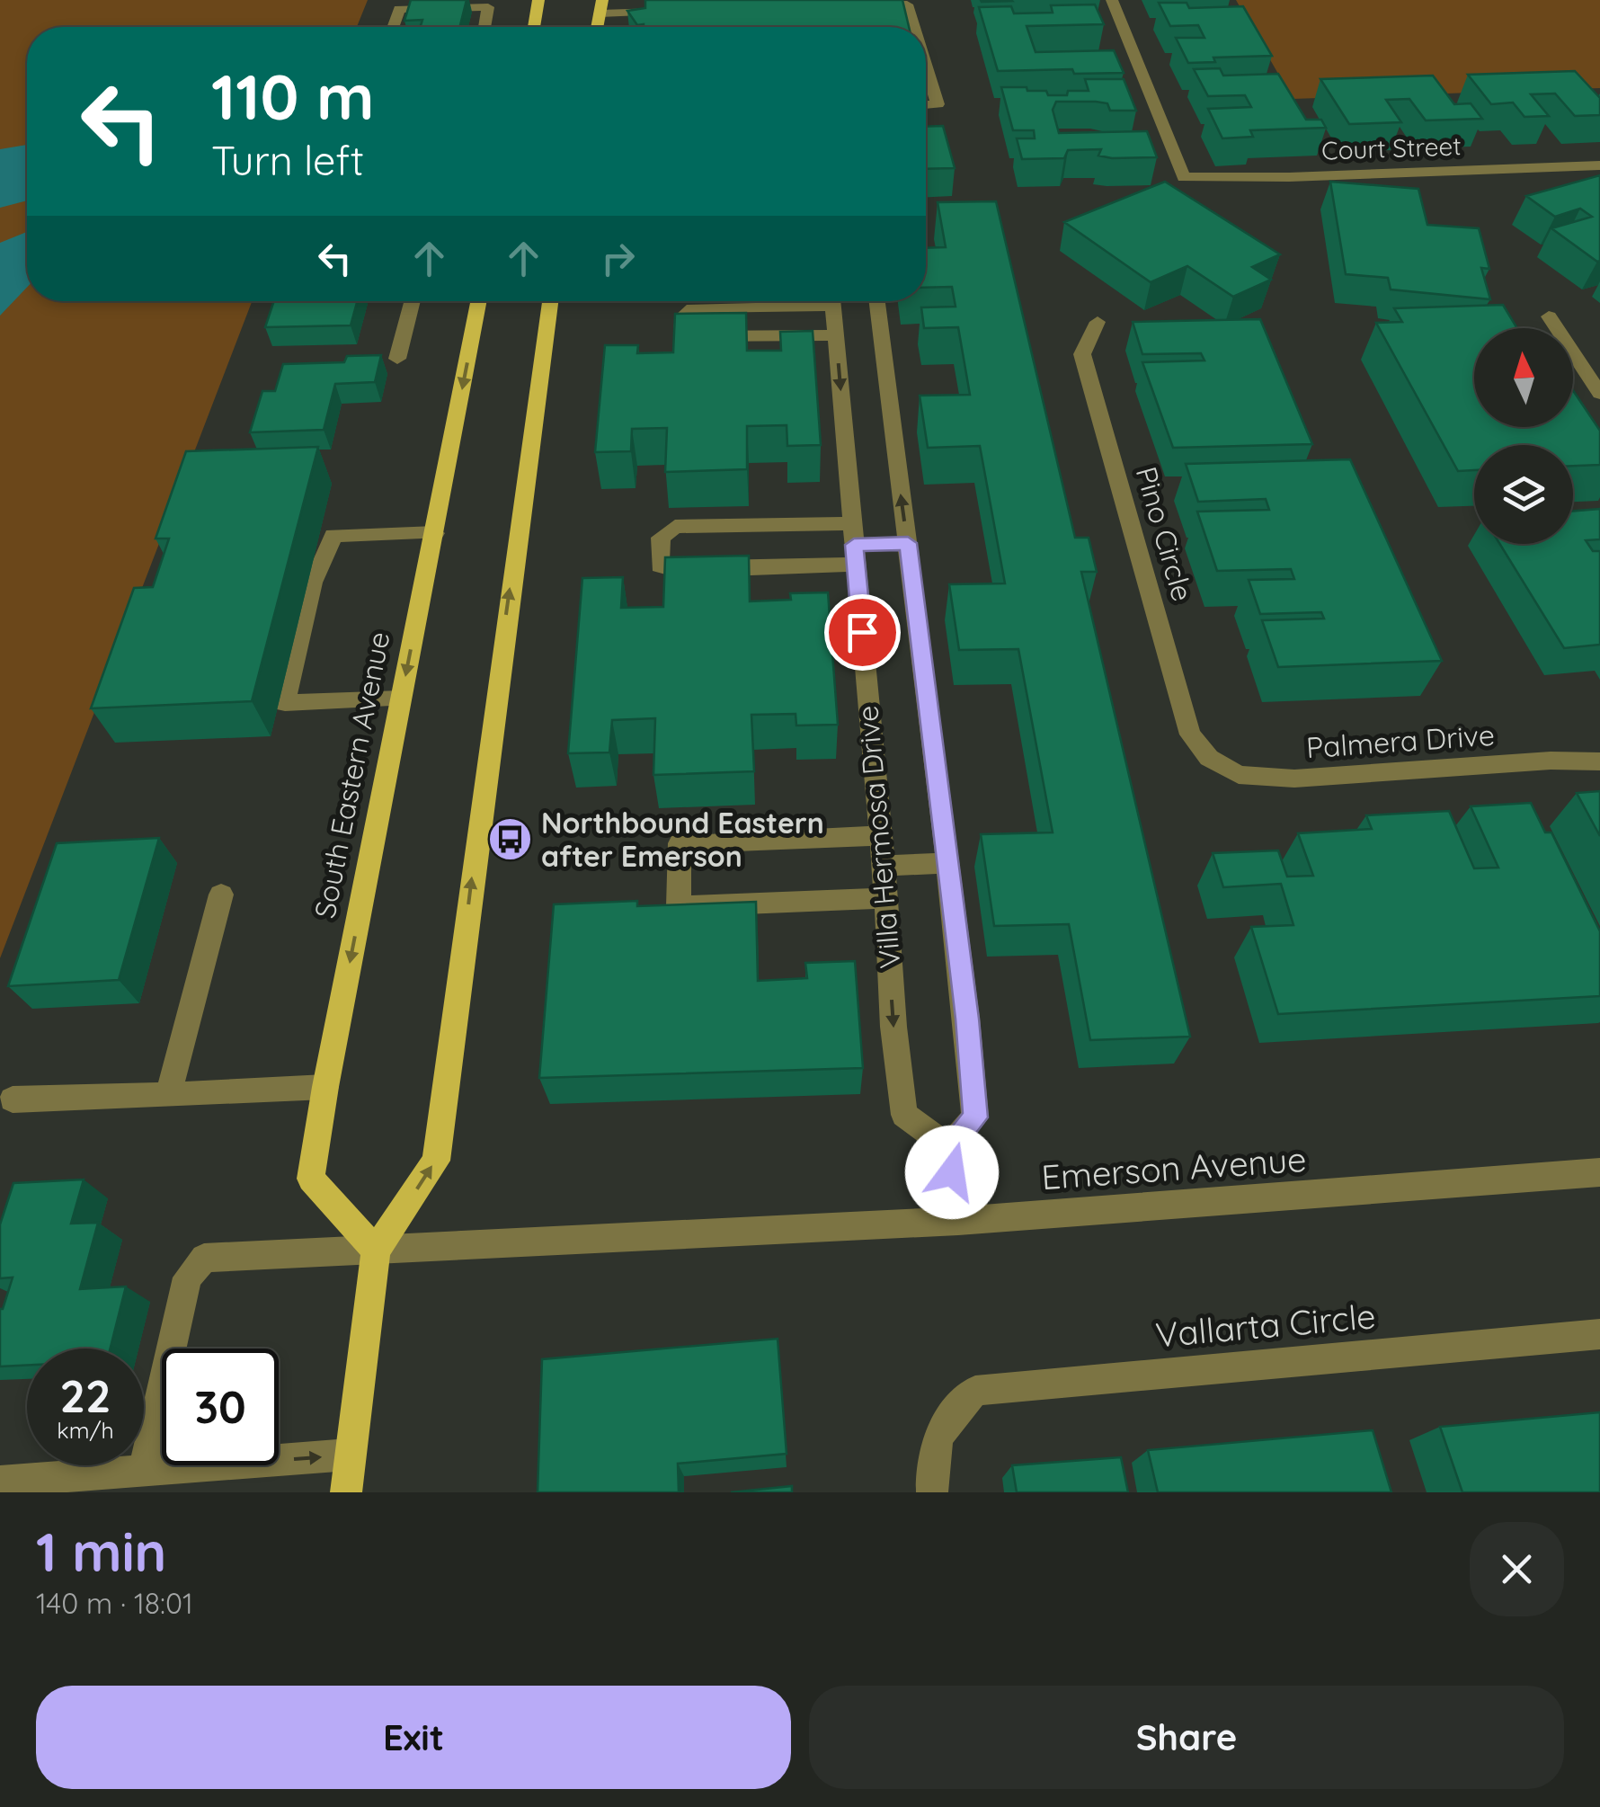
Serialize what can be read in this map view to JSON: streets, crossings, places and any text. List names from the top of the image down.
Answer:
{
  "streets": {
    "main road": ["South Eastern Avenue"],
    "street": [
      "Court Street",
      "Pino Circle",
      "Palmera Drive",
      "Villa Hermosa Drive",
      "Emerson Avenue",
      "Vallarta Circle"
    ]
  },
  "crossings": [
    ["Pino Circle", "Palmera Drive"],
    ["South Eastern Avenue", "Emerson Avenue"]
  ],
  "places": {
    "bus stop": ["Northbound Eastern after Emerson"]
  },
  "north": "top",
  "page": {
    "turn": ["110 m", "Turn left"],
    "speed": "22 km/h",
    "limit": "30",
    "heading": ["1 min", "140 m · 18:01"],
    "buttons": ["Exit", "Share"]
  }
}
